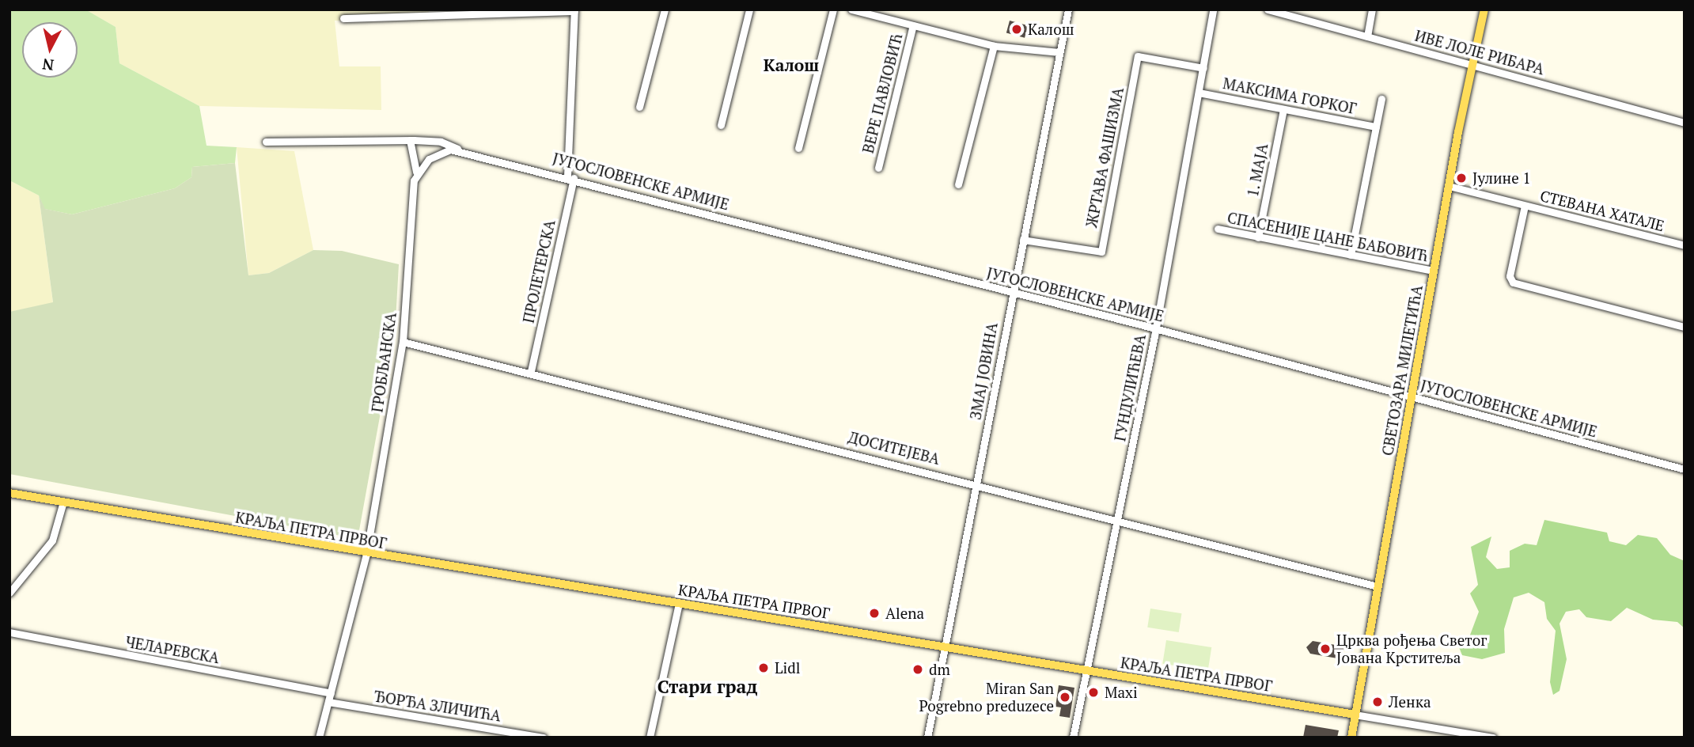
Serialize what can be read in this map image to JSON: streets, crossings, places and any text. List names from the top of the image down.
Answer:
{
  "streets": {
    "main road": ["СВЕТОЗАРА МИЛЕТИЋА", "КРАЉА ПЕТРА ПРВОГ"],
    "street": [
      "ИВЕ ЛОЛЕ РИБАРА",
      "ВЕРЕ ПАВЛОВИЋ",
      "МАКСИМА ГОРКОГ",
      "ЖРТАВА ФАШИЗМА",
      "1. МАЈА",
      "ЈУГОСЛОВЕНСКЕ АРМИЈЕ",
      "СТЕВАНА ХАТАЛЕ",
      "СПАСЕНИЈЕ ЦАНЕ БАБОВИЋ",
      "ПРОЛЕТЕРСКА",
      "ГРОБЉАНСКА",
      "ЗМАЈ ЈОВИНА",
      "ГУНДУЛИЋЕВА",
      "ДОСИТЕЈЕВА",
      "ЧЕЛАРЕВСКА",
      "ЂОРЂА ЗЛИЧИЋА"
    ]
  },
  "crossings": [
    ["ИВЕ ЛОЛЕ РИБАРА", "СВЕТОЗАРА МИЛЕТИЋА"],
    ["МАКСИМА ГОРКОГ", "1. МАЈА"],
    ["МАКСИМА ГОРКОГ", "ГУНДУЛИЋЕВА"],
    ["ЖРТАВА ФАШИЗМА", "ЗМАЈ ЈОВИНА"],
    ["ЖРТАВА ФАШИЗМА", "ГУНДУЛИЋЕВА"],
    ["1. МАЈА", "СПАСЕНИЈЕ ЦАНЕ БАБОВИЋ"],
    ["ЈУГОСЛОВЕНСКЕ АРМИЈЕ", "ПРОЛЕТЕРСКА"],
    ["ЈУГОСЛОВЕНСКЕ АРМИЈЕ", "СВЕТОЗАРА МИЛЕТИЋА"],
    ["ЈУГОСЛОВЕНСКЕ АРМИЈЕ", "ЗМАЈ ЈОВИНА"],
    ["ЈУГОСЛОВЕНСКЕ АРМИЈЕ", "ГУНДУЛИЋЕВА"],
    ["СТЕВАНА ХАТАЛЕ", "СВЕТОЗАРА МИЛЕТИЋА"],
    ["СПАСЕНИЈЕ ЦАНЕ БАБОВИЋ", "СВЕТОЗАРА МИЛЕТИЋА"],
    ["ПРОЛЕТЕРСКА", "ДОСИТЕЈЕВА"],
    ["ГРОБЉАНСКА", "ДОСИТЕЈЕВА"],
    ["ГРОБЉАНСКА", "КРАЉА ПЕТРА ПРВОГ"],
    ["ГРОБЉАНСКА", "ЧЕЛАРЕВСКА"],
    ["ГРОБЉАНСКА", "ЂОРЂА ЗЛИЧИЋА"],
    ["СВЕТОЗАРА МИЛЕТИЋА", "ДОСИТЕЈЕВА"],
    ["СВЕТОЗАРА МИЛЕТИЋА", "КРАЉА ПЕТРА ПРВОГ"],
    ["ЗМАЈ ЈОВИНА", "ДОСИТЕЈЕВА"],
    ["ЗМАЈ ЈОВИНА", "КРАЉА ПЕТРА ПРВОГ"],
    ["ГУНДУЛИЋЕВА", "ДОСИТЕЈЕВА"],
    ["ГУНДУЛИЋЕВА", "КРАЉА ПЕТРА ПРВОГ"]
  ],
  "districts": ["Калош", "Стари град"],
  "places": [
    "Калош",
    "Јулине 1",
    "Alena",
    "Црква рођења Светог Јована Крститеља",
    "Lidl",
    "dm",
    "Maxi",
    "Miran San Pogrebno preduzece",
    "Ленка"
  ],
  "north": "bottom"
}
